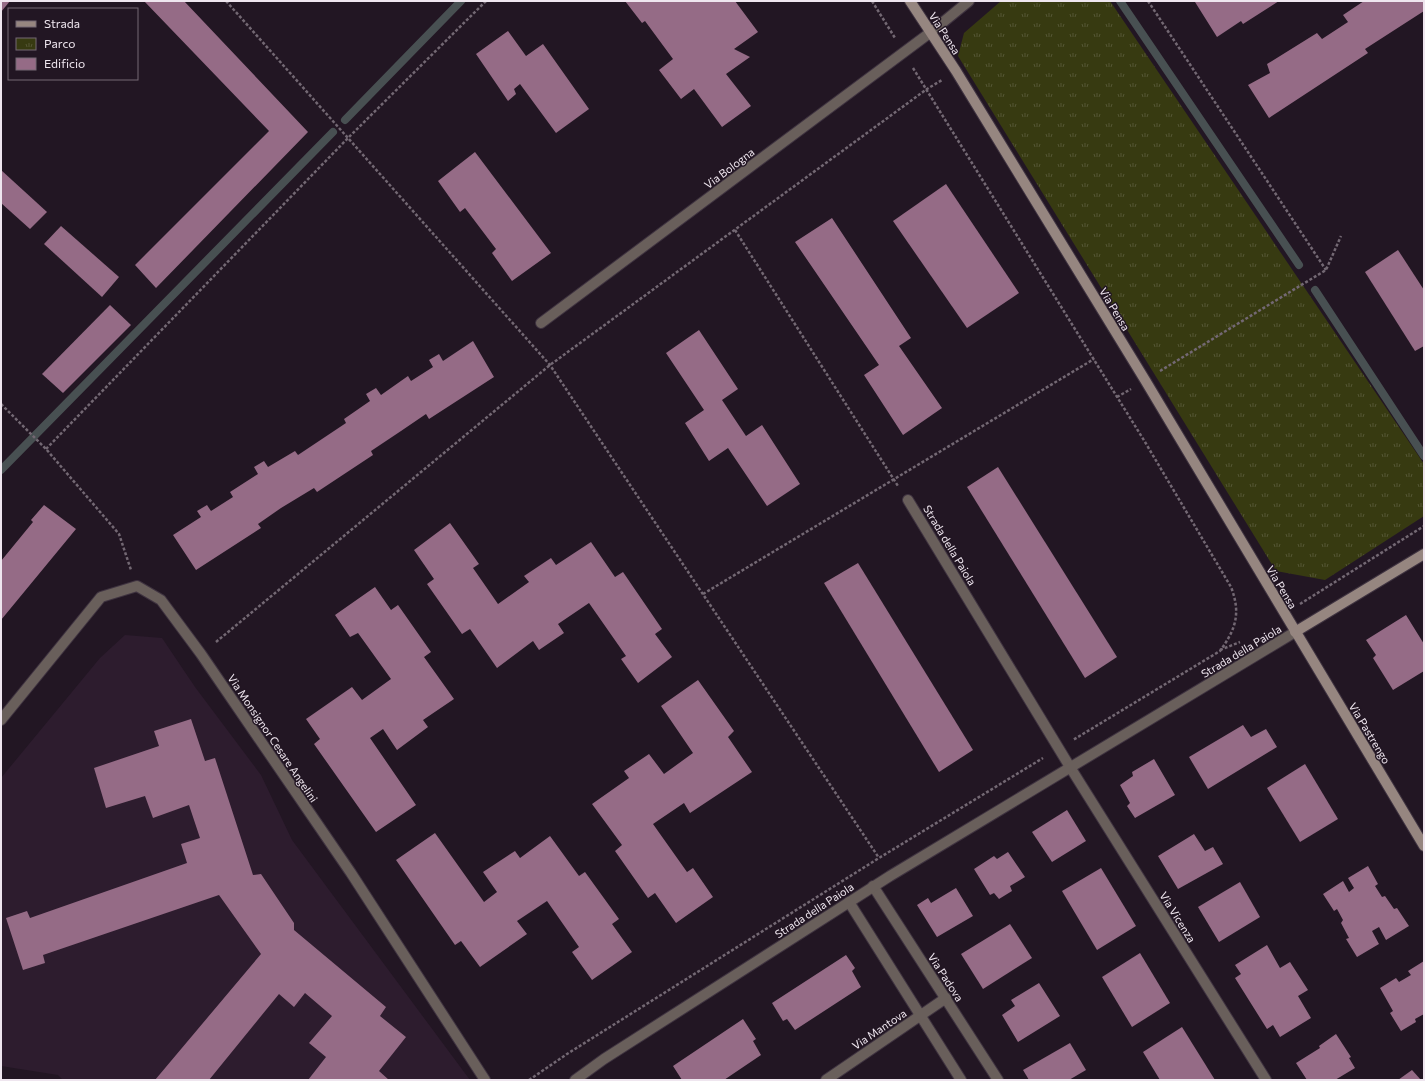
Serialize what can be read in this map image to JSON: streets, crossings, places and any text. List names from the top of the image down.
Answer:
{
  "streets": {
    "street": [
      "Via Pensa",
      "Via Bologna",
      "Strada della Paiola",
      "Via Pastrengo",
      "Via Monsignor Cesare Angelini",
      "Via Vicenza",
      "Via Padova",
      "Via Mantova"
    ]
  },
  "crossings": [
    ["Via Pensa", "Via Bologna"],
    ["Via Pensa", "Strada della Paiola"],
    ["Via Pensa", "Via Pastrengo"],
    ["Strada della Paiola", "Via Pastrengo"],
    ["Strada della Paiola", "Via Vicenza"],
    ["Strada della Paiola", "Via Padova"],
    ["Via Padova", "Via Mantova"]
  ],
  "legend": ["Strada", "Parco", "Edificio"]
}
